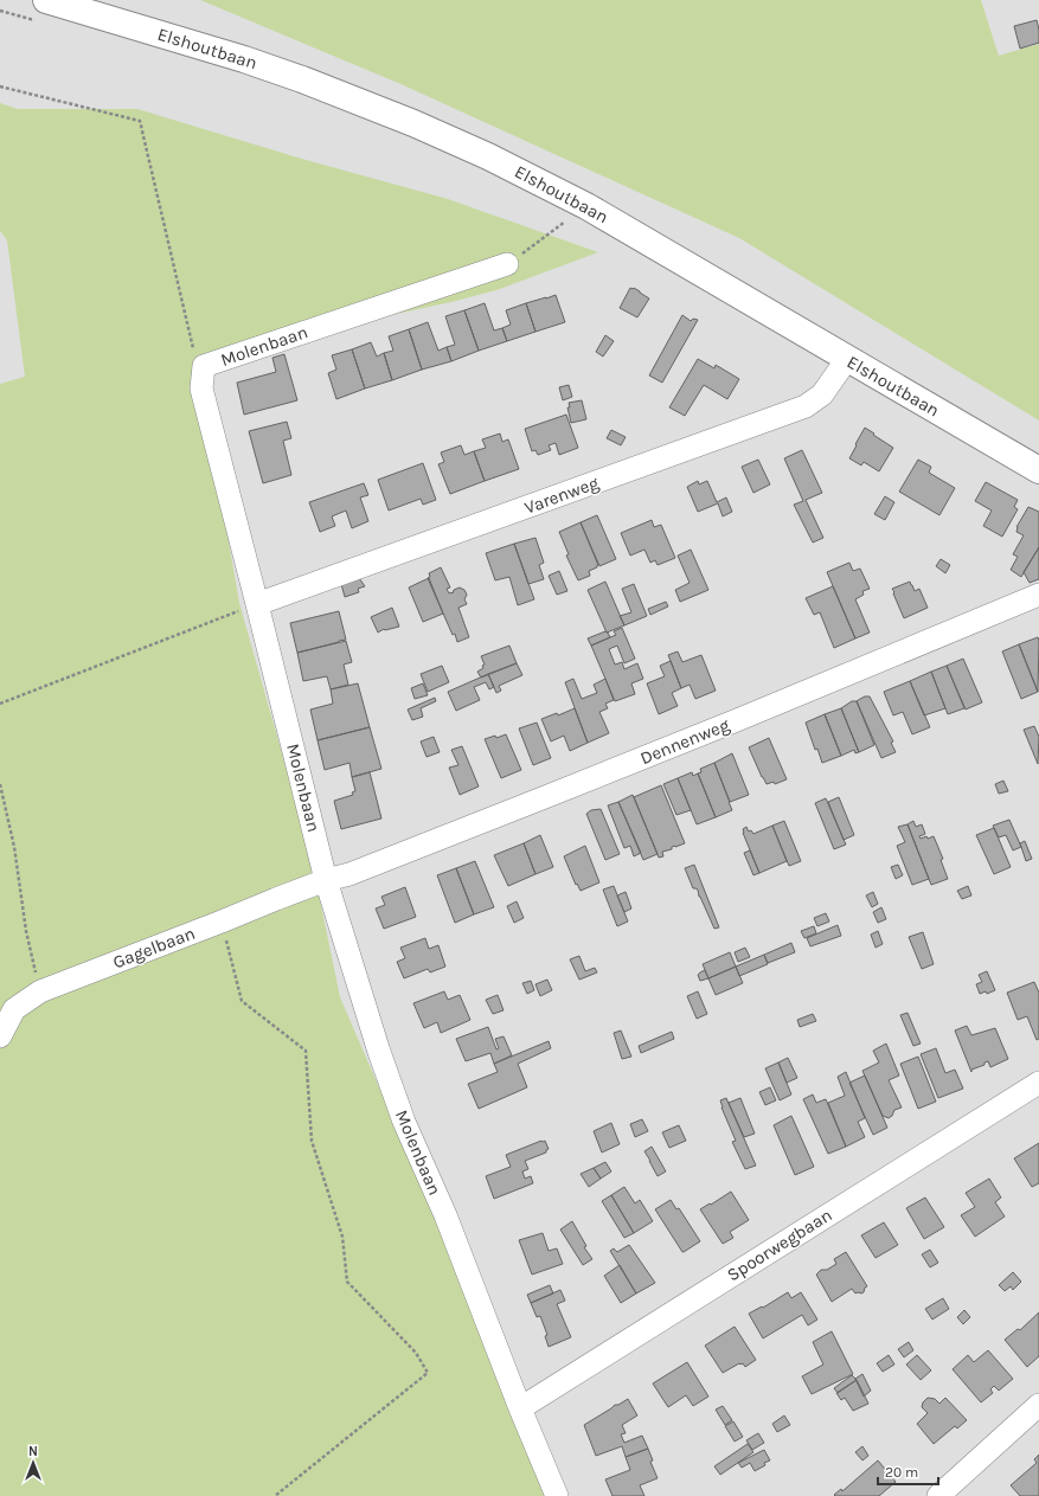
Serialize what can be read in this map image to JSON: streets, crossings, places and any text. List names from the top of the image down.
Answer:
{
  "streets": {
    "main road": ["Elshoutbaan"],
    "street": [
      "Molenbaan",
      "Varenweg",
      "Dennenweg",
      "Gagelbaan",
      "Spoorwegbaan"
    ]
  },
  "crossings": [
    ["Elshoutbaan", "Varenweg"],
    ["Molenbaan", "Varenweg"],
    ["Molenbaan", "Dennenweg"],
    ["Molenbaan", "Gagelbaan"],
    ["Molenbaan", "Spoorwegbaan"],
    ["Dennenweg", "Gagelbaan"]
  ],
  "scale_bar": "20 m",
  "north": "top"
}
